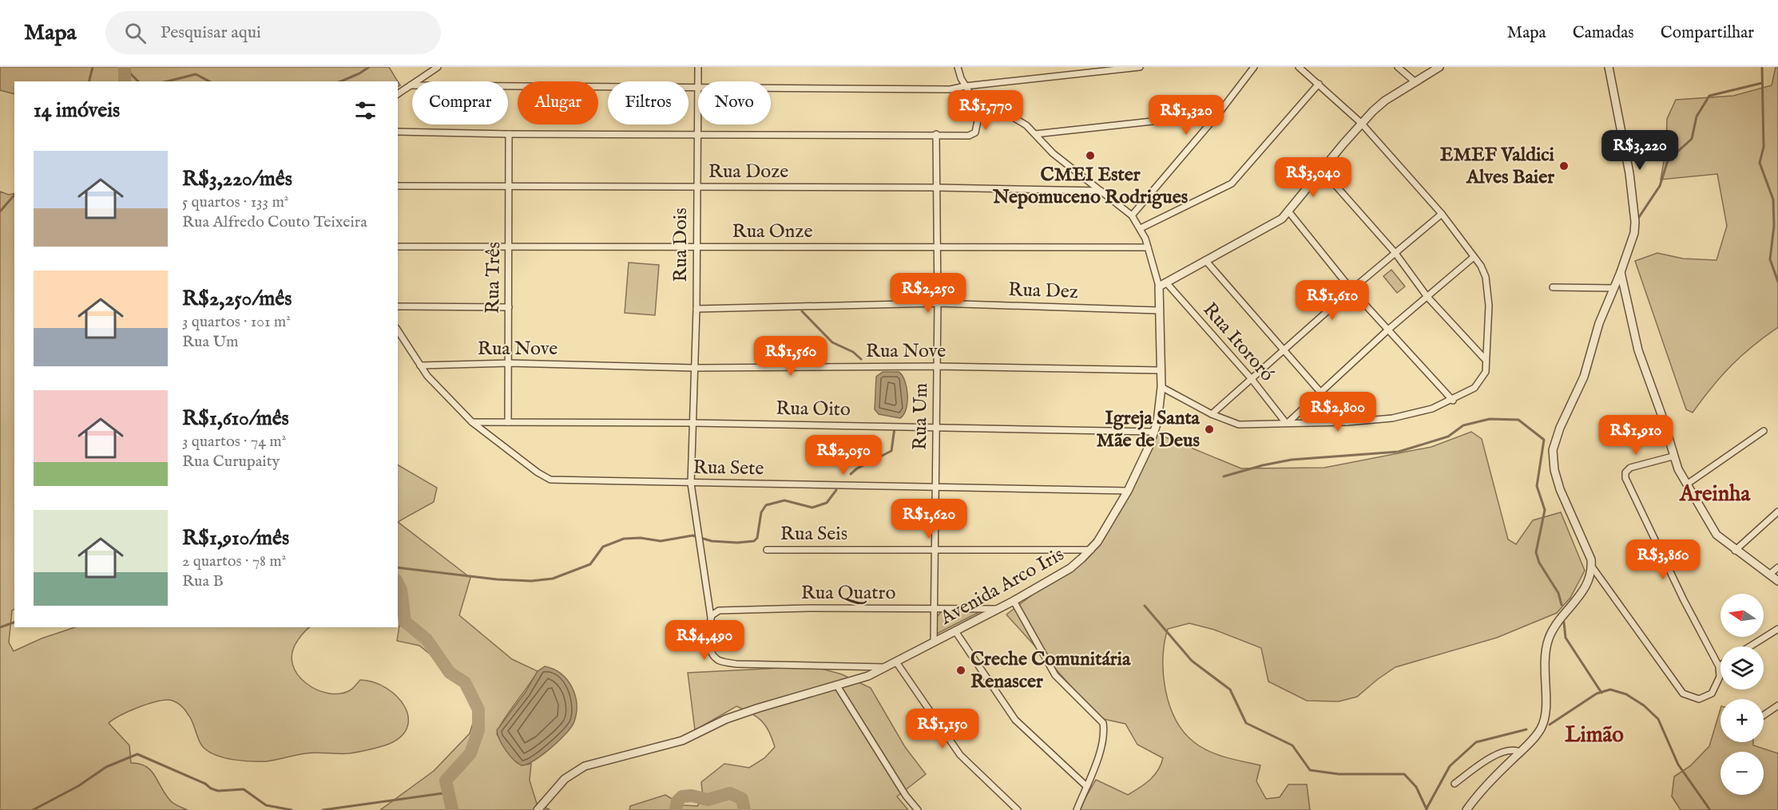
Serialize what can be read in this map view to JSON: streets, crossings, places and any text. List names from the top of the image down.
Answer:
{
  "streets": {
    "street": [
      "Rua Doze",
      "Rua Onze",
      "Rua Dois",
      "Rua Três",
      "Rua Dez",
      "Rua Itororó",
      "Rua Nove",
      "Rua Oito",
      "Rua Um",
      "Rua Sete",
      "Rua Seis",
      "Avenida Arco Iris",
      "Rua Quatro"
    ]
  },
  "crossings": [
    ["Rua Doze", "Rua Dois"],
    ["Rua Doze", "Rua Três"],
    ["Rua Doze", "Rua Um"],
    ["Rua Doze", "Avenida Arco Iris"],
    ["Rua Onze", "Rua Dois"],
    ["Rua Onze", "Rua Três"],
    ["Rua Onze", "Rua Um"],
    ["Rua Onze", "Avenida Arco Iris"],
    ["Rua Dois", "Rua Dez"],
    ["Rua Dois", "Rua Nove"],
    ["Rua Dois", "Rua Oito"],
    ["Rua Dois", "Rua Sete"],
    ["Rua Dois", "Rua Quatro"],
    ["Rua Três", "Rua Nove"],
    ["Rua Três", "Rua Oito"],
    ["Rua Dez", "Rua Um"],
    ["Rua Dez", "Avenida Arco Iris"],
    ["Rua Itororó", "Avenida Arco Iris"],
    ["Rua Nove", "Rua Um"],
    ["Rua Nove", "Avenida Arco Iris"],
    ["Rua Oito", "Rua Um"],
    ["Rua Oito", "Rua Sete"],
    ["Rua Oito", "Avenida Arco Iris"],
    ["Rua Um", "Rua Sete"],
    ["Rua Um", "Rua Seis"],
    ["Rua Um", "Avenida Arco Iris"],
    ["Rua Um", "Rua Quatro"],
    ["Rua Sete", "Avenida Arco Iris"],
    ["Rua Seis", "Avenida Arco Iris"],
    ["Avenida Arco Iris", "Rua Quatro"]
  ],
  "districts": ["Areinha", "Limão"],
  "places": [
    "CMEI Ester Nepomuceno Rodrigues",
    "EMEF Valdici Alves Baier",
    "Igreja Santa Mãe de Deus",
    "Creche Comunitária Renascer"
  ],
  "north": "left",
  "page": {
    "header": "Mapa",
    "search": "Pesquisar aqui",
    "nav": ["Mapa", "Camadas", "Compartilhar"],
    "chip": [
      "Comprar",
      "Alugar",
      "Filtros",
      "Novo"
    ],
    "heading": "14 imóveis",
    "price": [
      "R$1,770",
      "R$1,320",
      "R$3,220",
      "R$3,040",
      "R$2,250",
      "R$1,610",
      "R$1,560",
      "R$2,800",
      "R$1,910",
      "R$2,050",
      "R$1,620",
      "R$3,860",
      "R$4,490",
      "R$1,150"
    ],
    "list": [
      {
        "name": "R$3,220/mês",
        "note": "5 quartos · 133 m² · Rua Alfredo Couto Teixeira"
      },
      {
        "name": "R$2,250/mês",
        "note": "3 quartos · 101 m² · Rua Um"
      },
      {
        "name": "R$1,610/mês",
        "note": "3 quartos · 74 m² · Rua Curupaity"
      },
      {
        "name": "R$1,910/mês",
        "note": "2 quartos · 78 m² · Rua B"
      }
    ],
    "map_buttons": ["+", "−"]
  }
}
